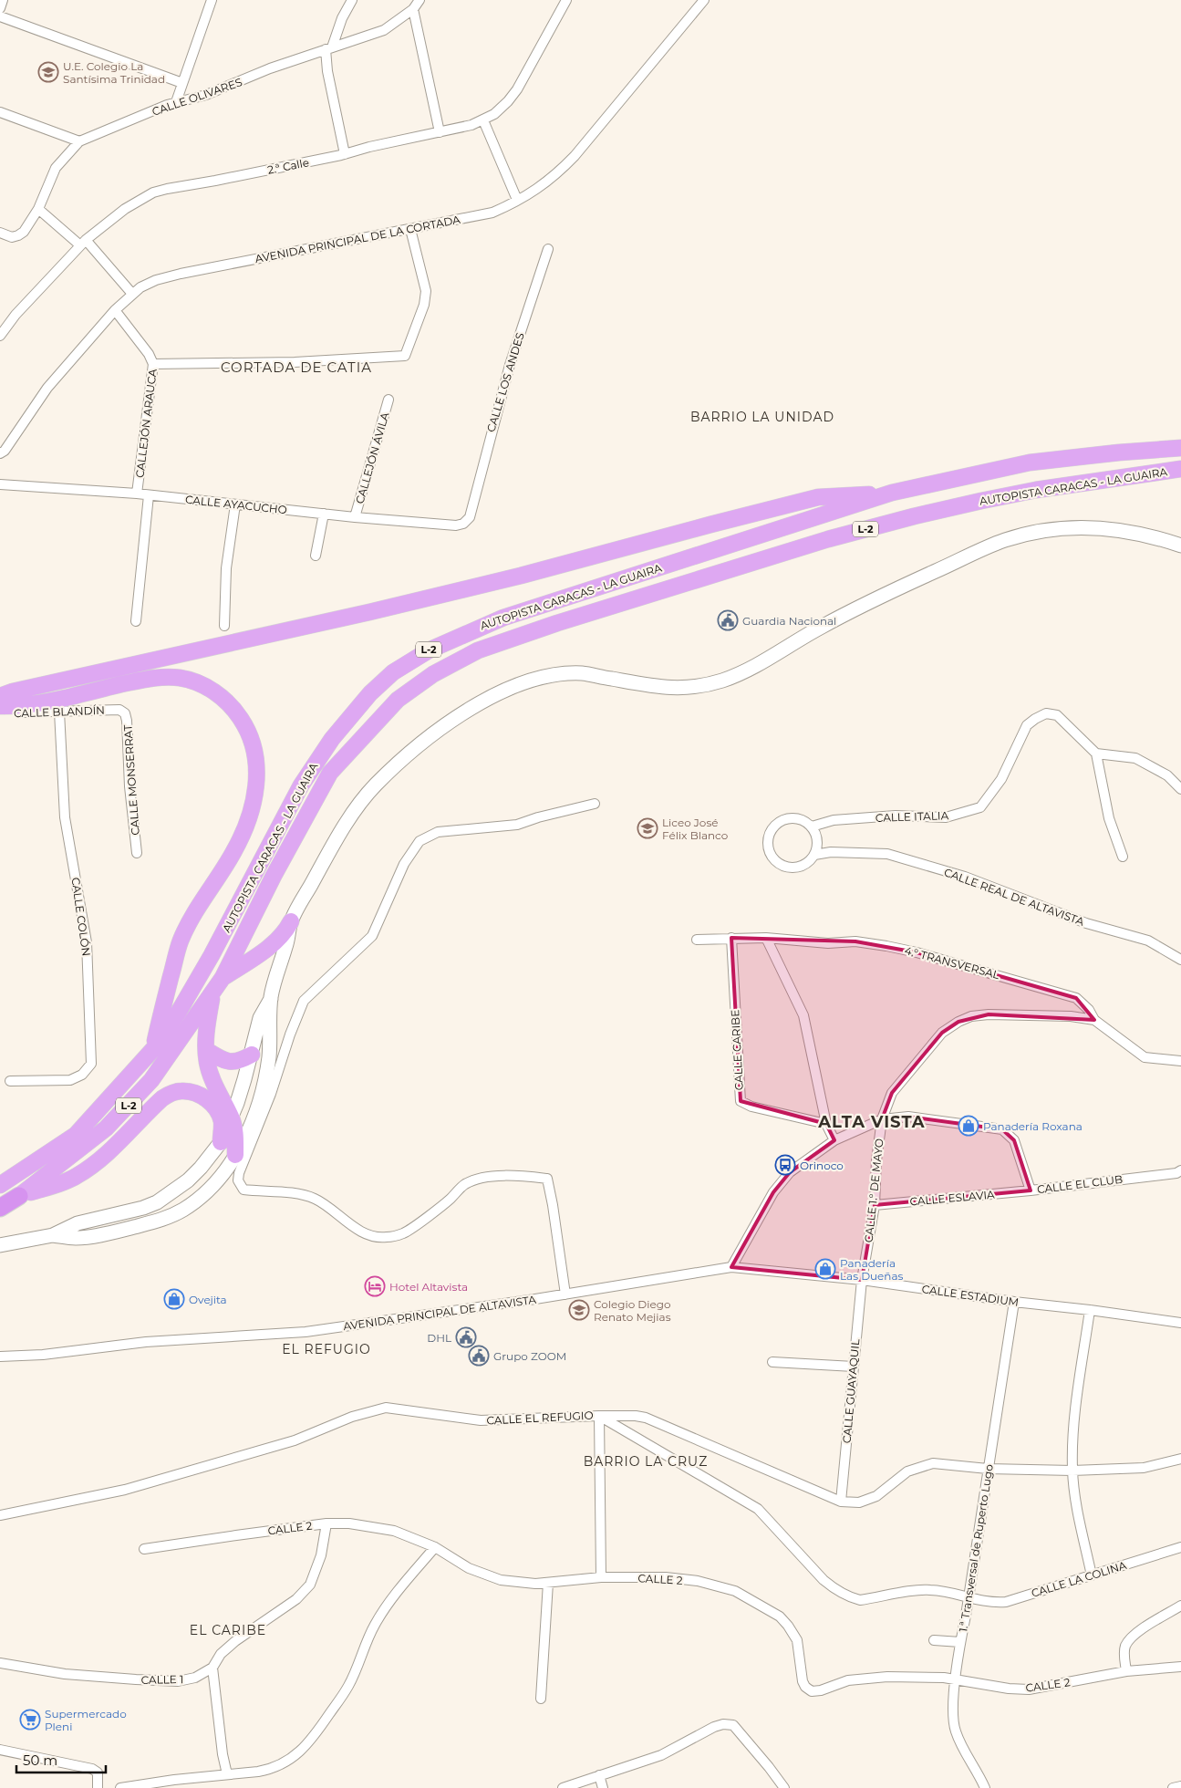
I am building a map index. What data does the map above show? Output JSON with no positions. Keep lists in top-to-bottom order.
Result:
{
  "streets": {
    "highway": ["AUTOPISTA CARACAS - LA GUAIRA", "L-2"],
    "street": [
      "CALLE OLIVARES",
      "2.ª Calle",
      "AVENIDA PRINCIPAL DE LA CORTADA",
      "CALLE LOS ANDES",
      "CALLEJÓN ARAUCA",
      "CALLEJÓN ÁVILA",
      "CALLE AYACUCHO",
      "CALLE BLANDÍN",
      "CALLE MONSERRAT",
      "CALLE ITALIA",
      "CALLE REAL DE ALTAVISTA",
      "CALLE COLÓN",
      "4.° TRANSVERSAL",
      "CALLE CARIBE",
      "CALLE EL CLUB",
      "CALLE 1.° DE MAYO",
      "CALLE ESLAVIA",
      "CALLE ESTADIUM",
      "AVENIDA PRINCIPAL DE ALTAVISTA",
      "CALLE GUAYAQUIL",
      "CALLE EL REFUGIO",
      "CALLE 2",
      "1.ª Transversal de Ruperto Lugo",
      "CALLE LA COLINA",
      "CALLE 1"
    ]
  },
  "crossings": [
    ["AVENIDA PRINCIPAL DE LA CORTADA", "CALLEJÓN ARAUCA"],
    ["CALLE LOS ANDES", "CALLE AYACUCHO"],
    ["CALLEJÓN ARAUCA", "CALLE AYACUCHO"],
    ["CALLEJÓN ÁVILA", "CALLE AYACUCHO"],
    ["CALLE BLANDÍN", "CALLE MONSERRAT"],
    ["CALLE BLANDÍN", "CALLE COLÓN"],
    ["CALLE ITALIA", "CALLE REAL DE ALTAVISTA"],
    ["4.° TRANSVERSAL", "CALLE CARIBE"],
    ["4.° TRANSVERSAL", "CALLE 1.° DE MAYO"],
    ["CALLE EL CLUB", "CALLE 1.° DE MAYO"],
    ["CALLE EL CLUB", "CALLE ESLAVIA"],
    ["CALLE EL CLUB", "CALLE ESTADIUM"],
    ["CALLE EL CLUB", "AVENIDA PRINCIPAL DE ALTAVISTA"],
    ["CALLE 1.° DE MAYO", "CALLE ESLAVIA"],
    ["CALLE 1.° DE MAYO", "CALLE ESTADIUM"],
    ["CALLE 1.° DE MAYO", "CALLE GUAYAQUIL"],
    ["CALLE ESTADIUM", "AVENIDA PRINCIPAL DE ALTAVISTA"],
    ["CALLE ESTADIUM", "CALLE GUAYAQUIL"],
    ["CALLE ESTADIUM", "1.ª Transversal de Ruperto Lugo"],
    ["CALLE GUAYAQUIL", "CALLE EL REFUGIO"],
    ["CALLE EL REFUGIO", "CALLE LA COLINA"],
    ["CALLE 2", "1.ª Transversal de Ruperto Lugo"],
    ["CALLE 2", "CALLE 1"],
    ["1.ª Transversal de Ruperto Lugo", "CALLE LA COLINA"]
  ],
  "districts": [
    "CORTADA DE CATIA",
    "BARRIO LA UNIDAD",
    "ALTA VISTA",
    "EL REFUGIO",
    "BARRIO LA CRUZ",
    "EL CARIBE"
  ],
  "places": {
    "school or university": ["U.E. Colegio La Santísima Trinidad", "Liceo José Félix Blanco", "Colegio Diego Renato Mejias"],
    "public building": ["Guardia Nacional", "DHL", "Grupo ZOOM"],
    "shop": ["Panadería Roxana", "Panadería Las Dueñas", "Ovejita"],
    "bus stop": ["Orinoco"],
    "hotel": ["Hotel Altavista"],
    "supermarket": ["Supermercado Pleni"]
  },
  "scale_bar": "50 m"
}
